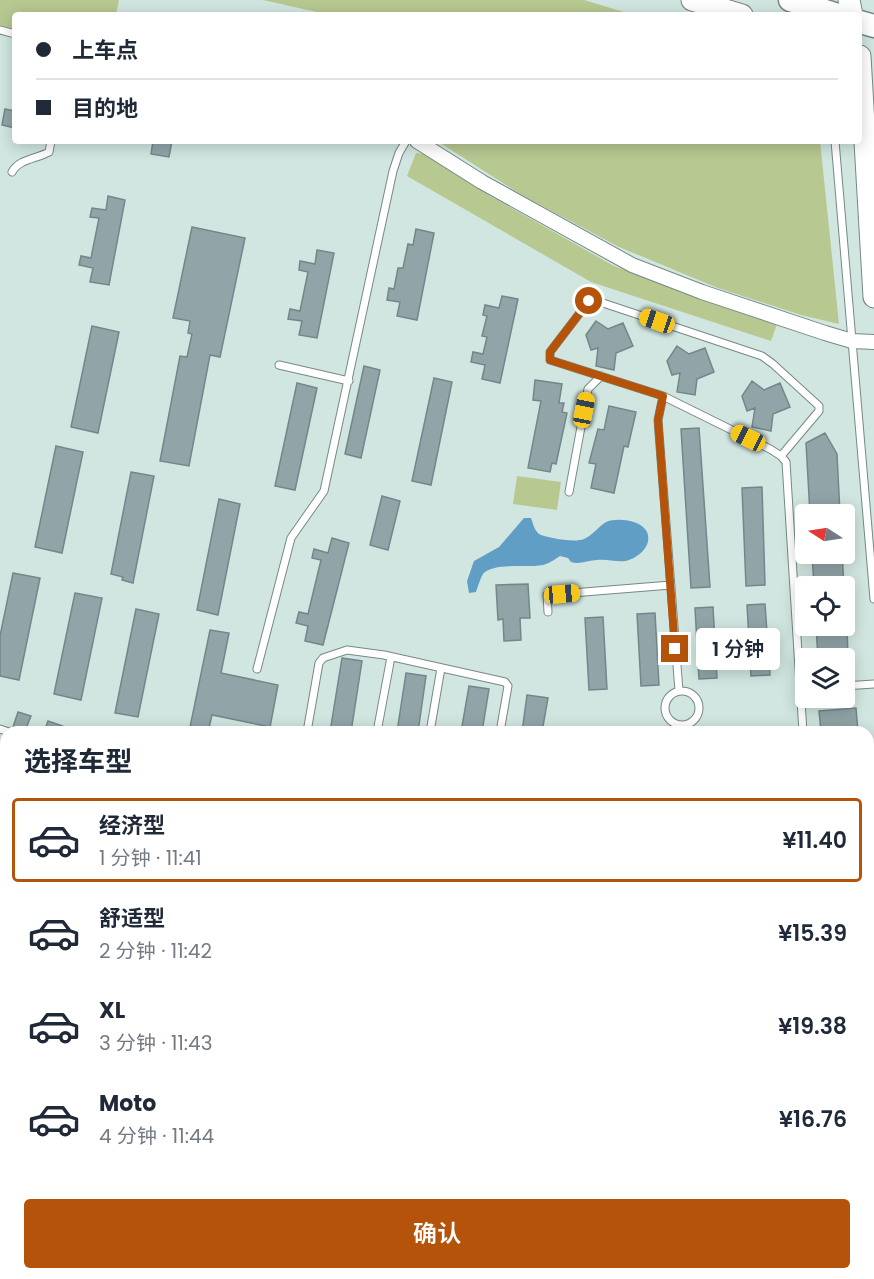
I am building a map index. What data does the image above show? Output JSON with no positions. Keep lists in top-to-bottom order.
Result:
{
  "north": "left",
  "page": {
    "banner": ["上车点", "目的地"],
    "bubble": "1 分钟",
    "heading": "选择车型",
    "list": [
      {
        "name": "经济型",
        "note": "1 分钟 · 11:41",
        "value": "¥11.40"
      },
      {
        "name": "舒适型",
        "note": "2 分钟 · 11:42",
        "value": "¥15.39"
      },
      {
        "name": "XL",
        "note": "3 分钟 · 11:43",
        "value": "¥19.38"
      },
      {
        "name": "Moto",
        "note": "4 分钟 · 11:44",
        "value": "¥16.76"
      }
    ],
    "buttons": "确认"
  }
}
